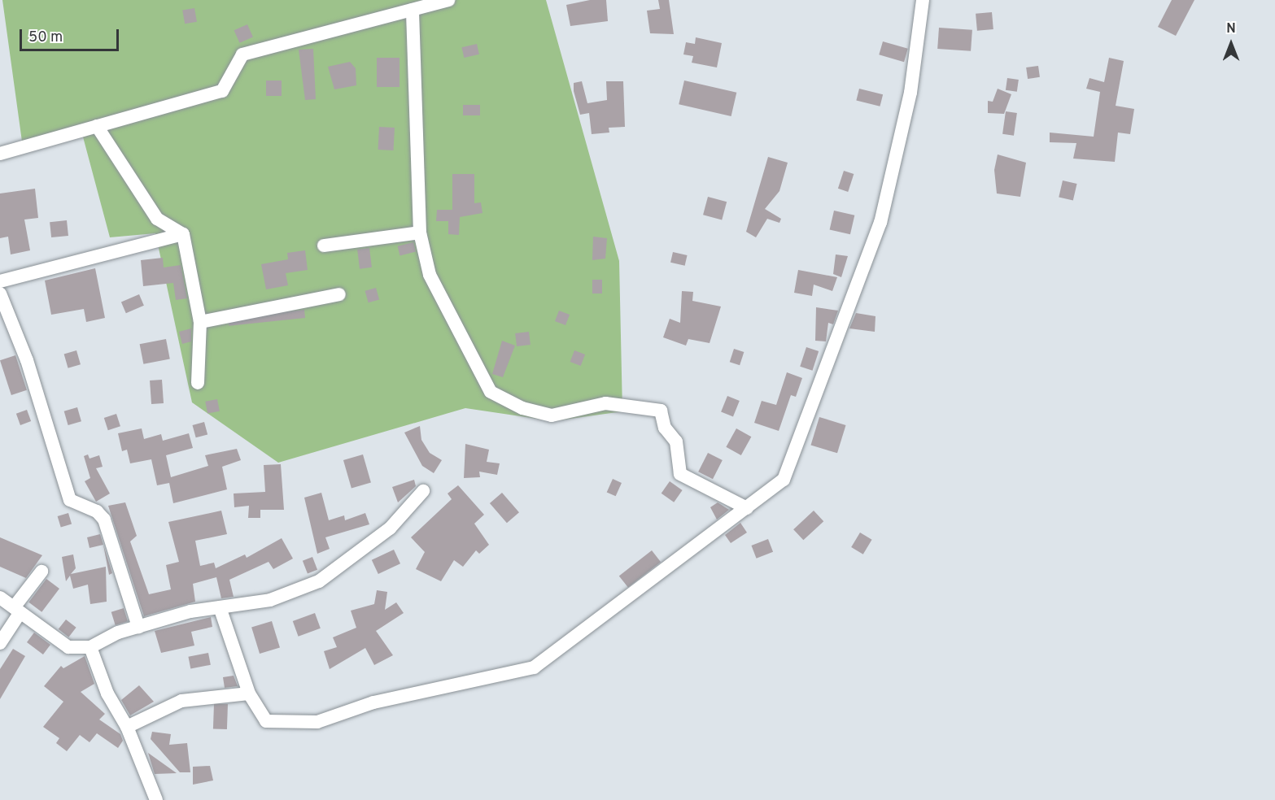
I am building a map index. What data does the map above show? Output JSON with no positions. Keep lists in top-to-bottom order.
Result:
{
  "scale_bar": "50 m",
  "north": "top"
}
